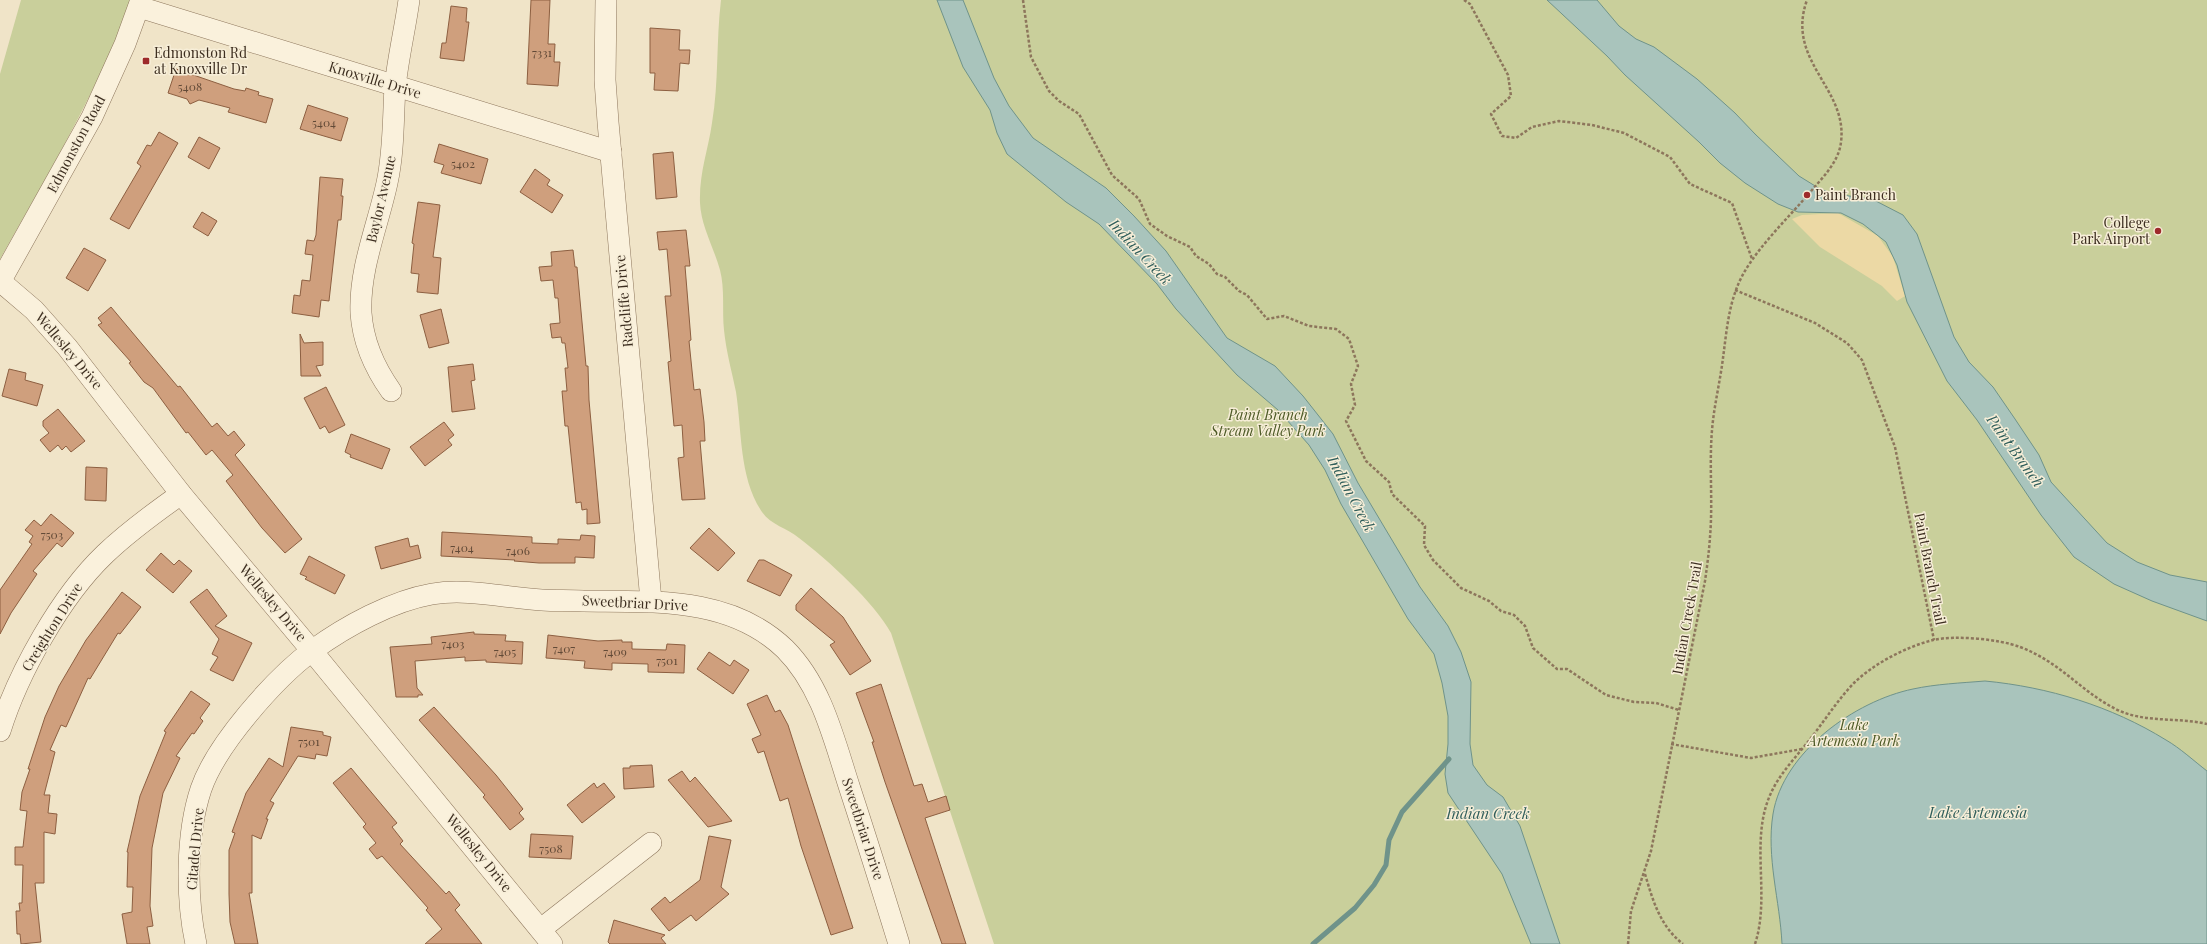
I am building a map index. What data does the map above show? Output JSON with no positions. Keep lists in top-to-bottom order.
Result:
{
  "streets": {
    "street": [
      "Knoxville Drive",
      "Edmonston Road",
      "Baylor Avenue",
      "Radcliffe Drive",
      "Wellesley Drive",
      "Sweetbriar Drive",
      "Creighton Drive",
      "Citadel Drive"
    ],
    "path": ["Paint Branch Trail", "Indian Creek Trail"]
  },
  "crossings": [
    ["Knoxville Drive", "Edmonston Road"],
    ["Knoxville Drive", "Baylor Avenue"],
    ["Knoxville Drive", "Radcliffe Drive"],
    ["Edmonston Road", "Wellesley Drive"],
    ["Radcliffe Drive", "Sweetbriar Drive"],
    ["Wellesley Drive", "Sweetbriar Drive"],
    ["Wellesley Drive", "Creighton Drive"],
    ["Wellesley Drive", "Citadel Drive"],
    ["Paint Branch Trail", "Indian Creek Trail"],
    ["Sweetbriar Drive", "Citadel Drive"]
  ],
  "water": ["Indian Creek", "Paint Branch", "Lake Artemesia"],
  "parks": ["Paint Branch Stream Valley Park", "Lake Artemesia Park"],
  "places": {
    "transit": ["Edmonston Rd at Knoxville Dr"],
    "other": ["Paint Branch", "College Park Airport"]
  },
  "house_numbers": [
    "7331",
    "5408",
    "5404",
    "5402",
    "7503",
    "7404",
    "7406",
    "7403",
    "7407",
    "7405",
    "7409",
    "7501",
    "7501",
    "7508"
  ]
}
